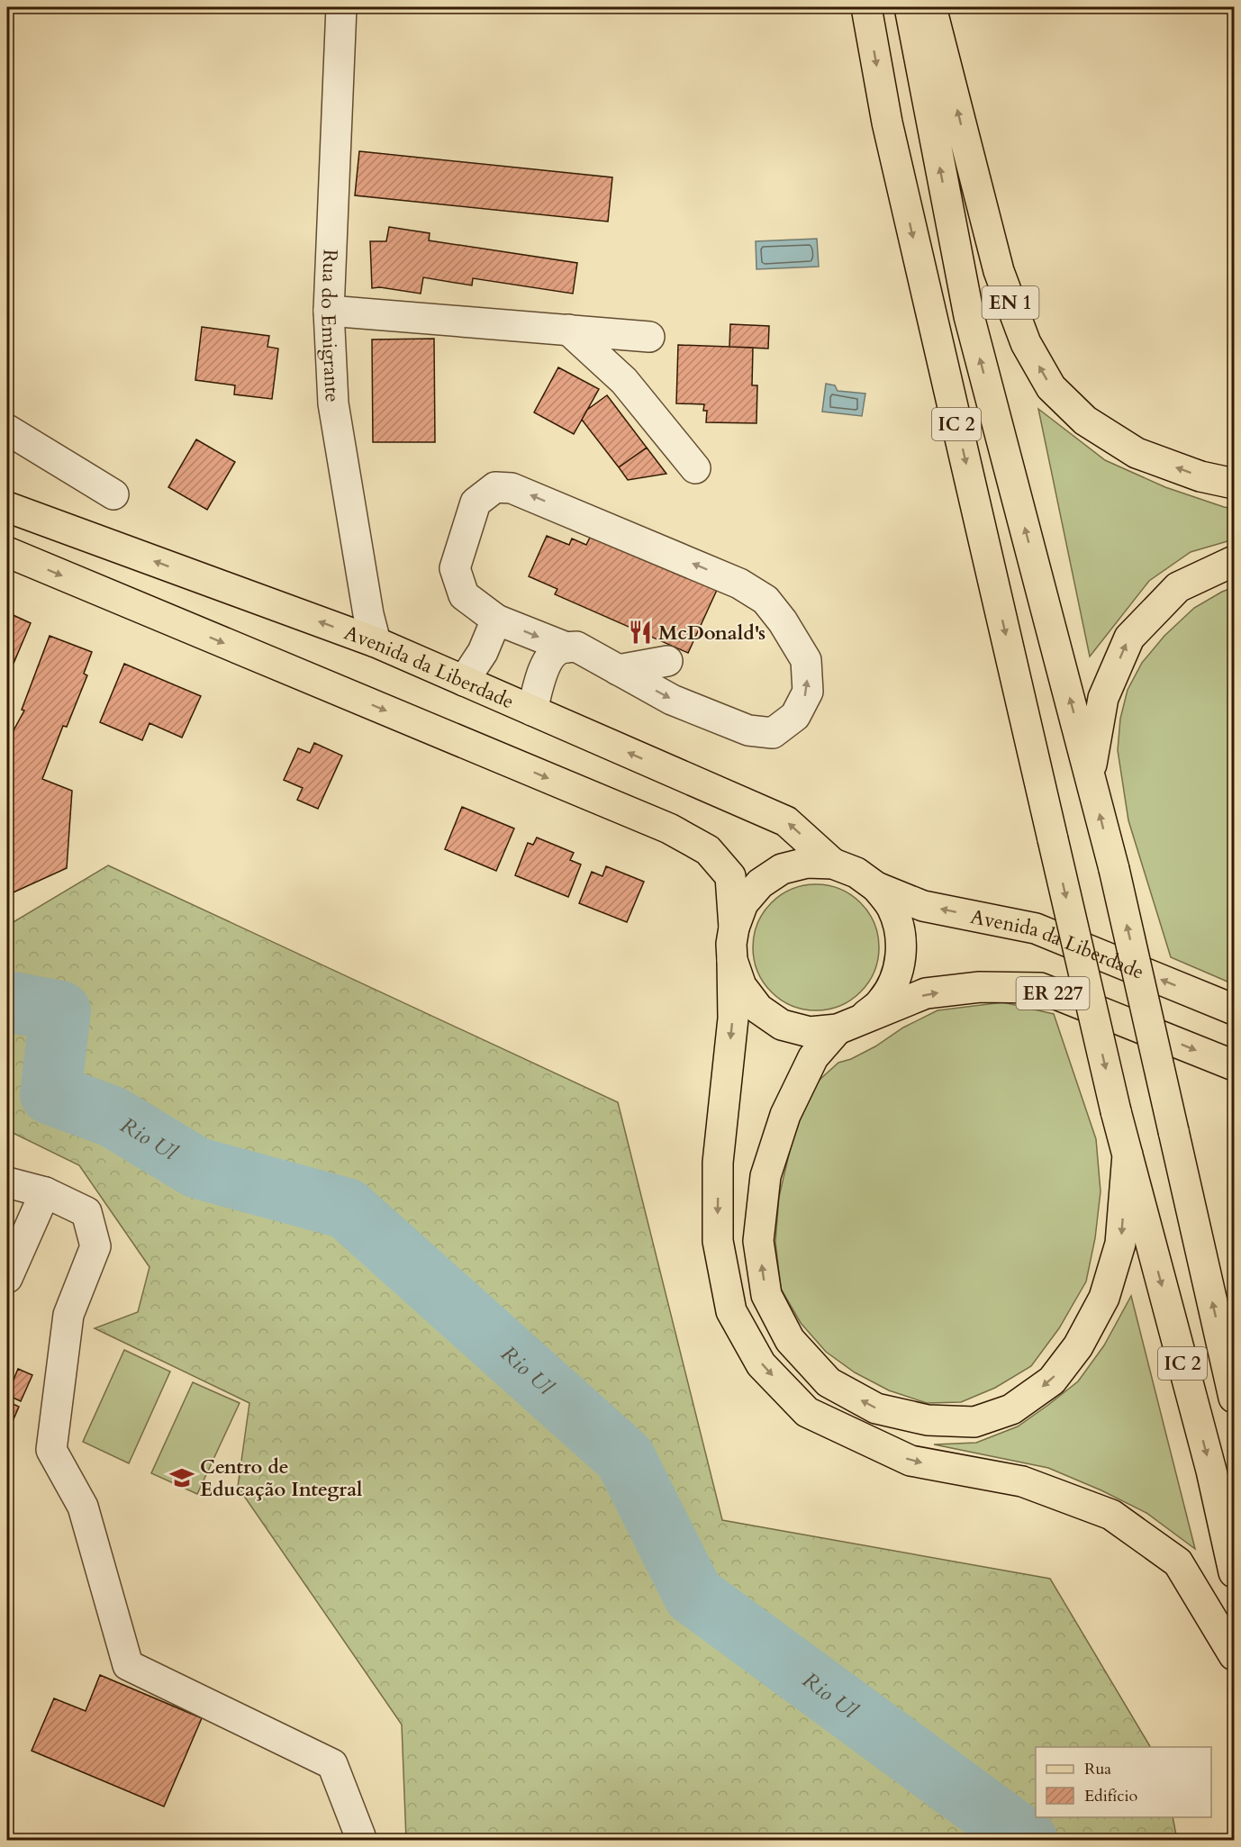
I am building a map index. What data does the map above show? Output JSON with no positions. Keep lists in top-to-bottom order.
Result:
{
  "streets": {
    "main road": [
      "EN 1",
      "IC 2",
      "Avenida da Liberdade",
      "ER 227"
    ],
    "street": ["Rua do Emigrante"]
  },
  "crossings": [
    ["Rua do Emigrante", "Avenida da Liberdade"]
  ],
  "water": ["Rio Ul"],
  "places": {
    "restaurant": ["McDonald's"],
    "school or university": ["Centro de Educação Integral"]
  },
  "legend": ["Rua", "Edifício"]
}
